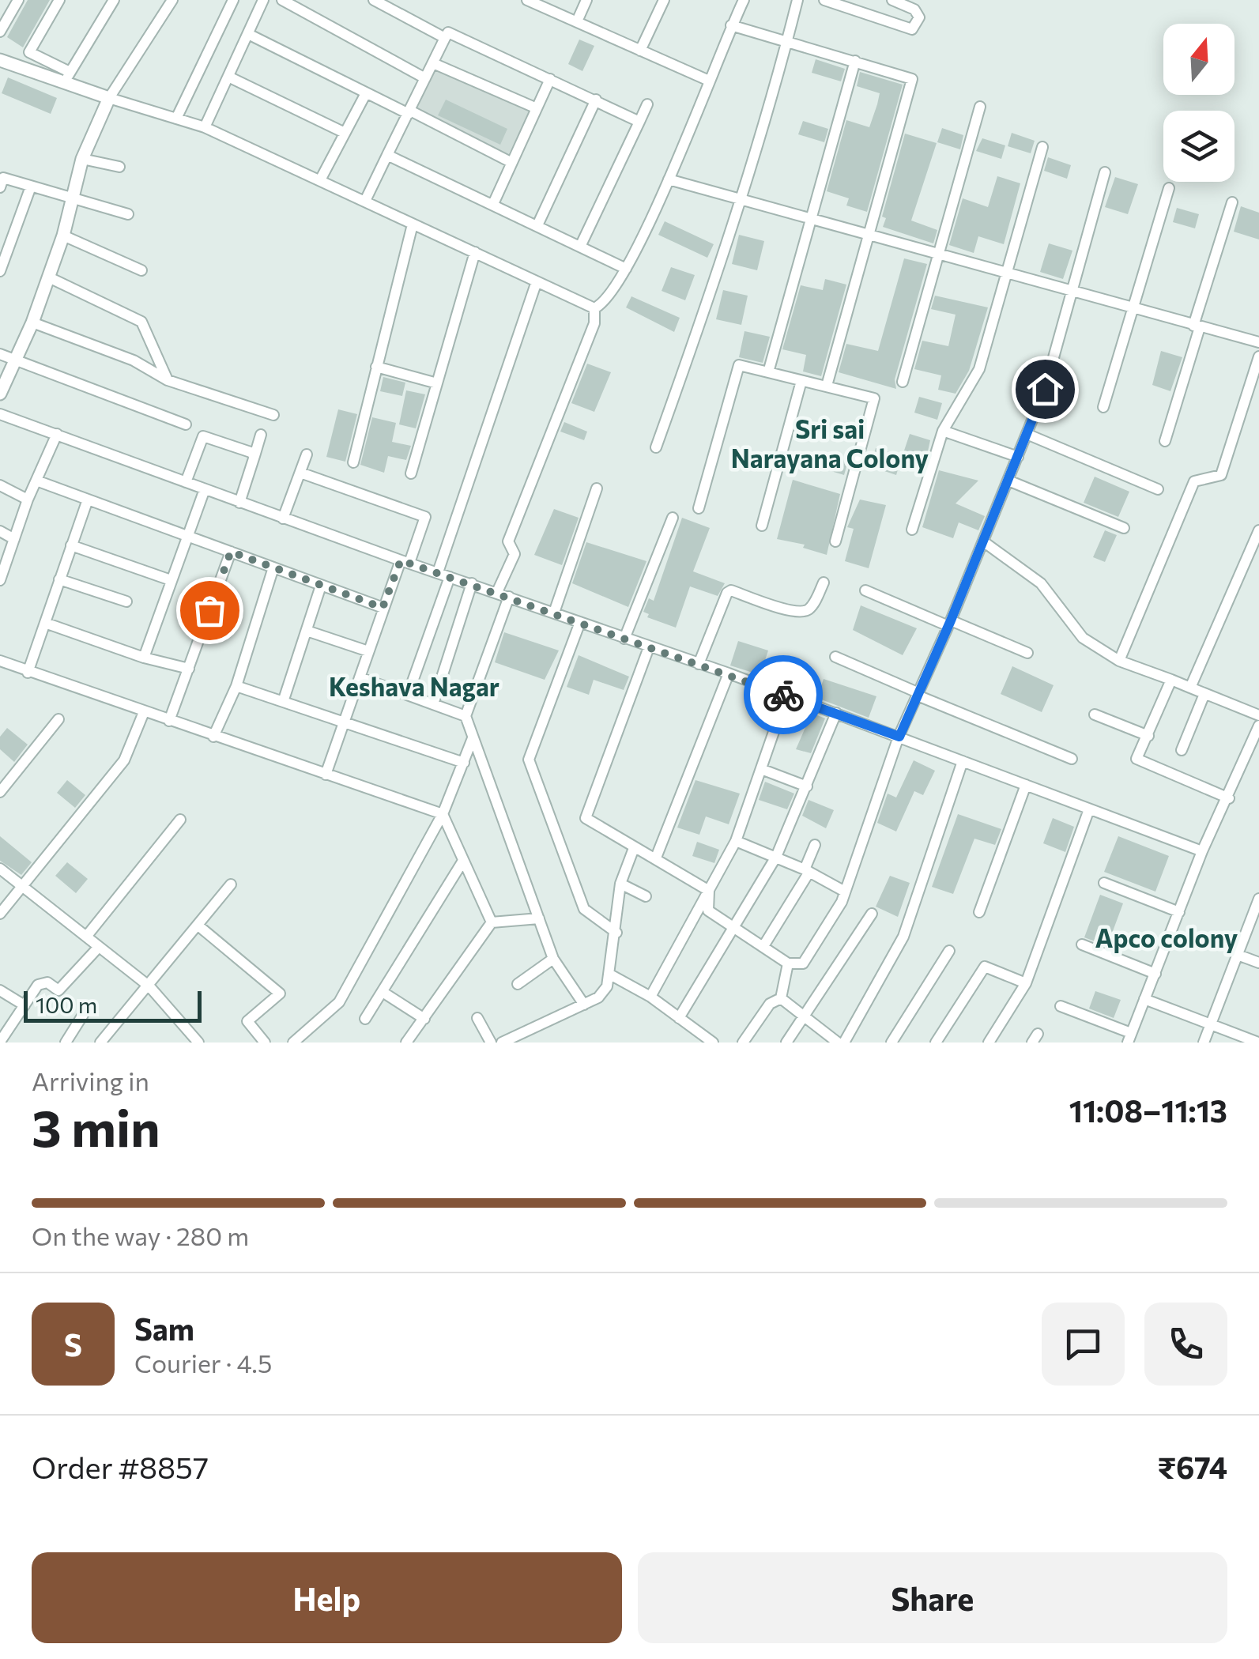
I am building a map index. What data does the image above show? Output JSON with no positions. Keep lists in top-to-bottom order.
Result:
{
  "districts": ["Sri sai Narayana Colony", "Keshava Nagar", "Apco colony"],
  "scale_bar": "100 m",
  "north": "top",
  "page": {
    "scale": "100 m",
    "heading": ["3 min", "Arriving in", "11:08–11:13"],
    "panel": [
      "Sam",
      "Courier · 4.5",
      "Order #8857",
      "₹674"
    ],
    "bar": "On the way · 280 m",
    "round": "S",
    "buttons": ["Help", "Share"]
  }
}
